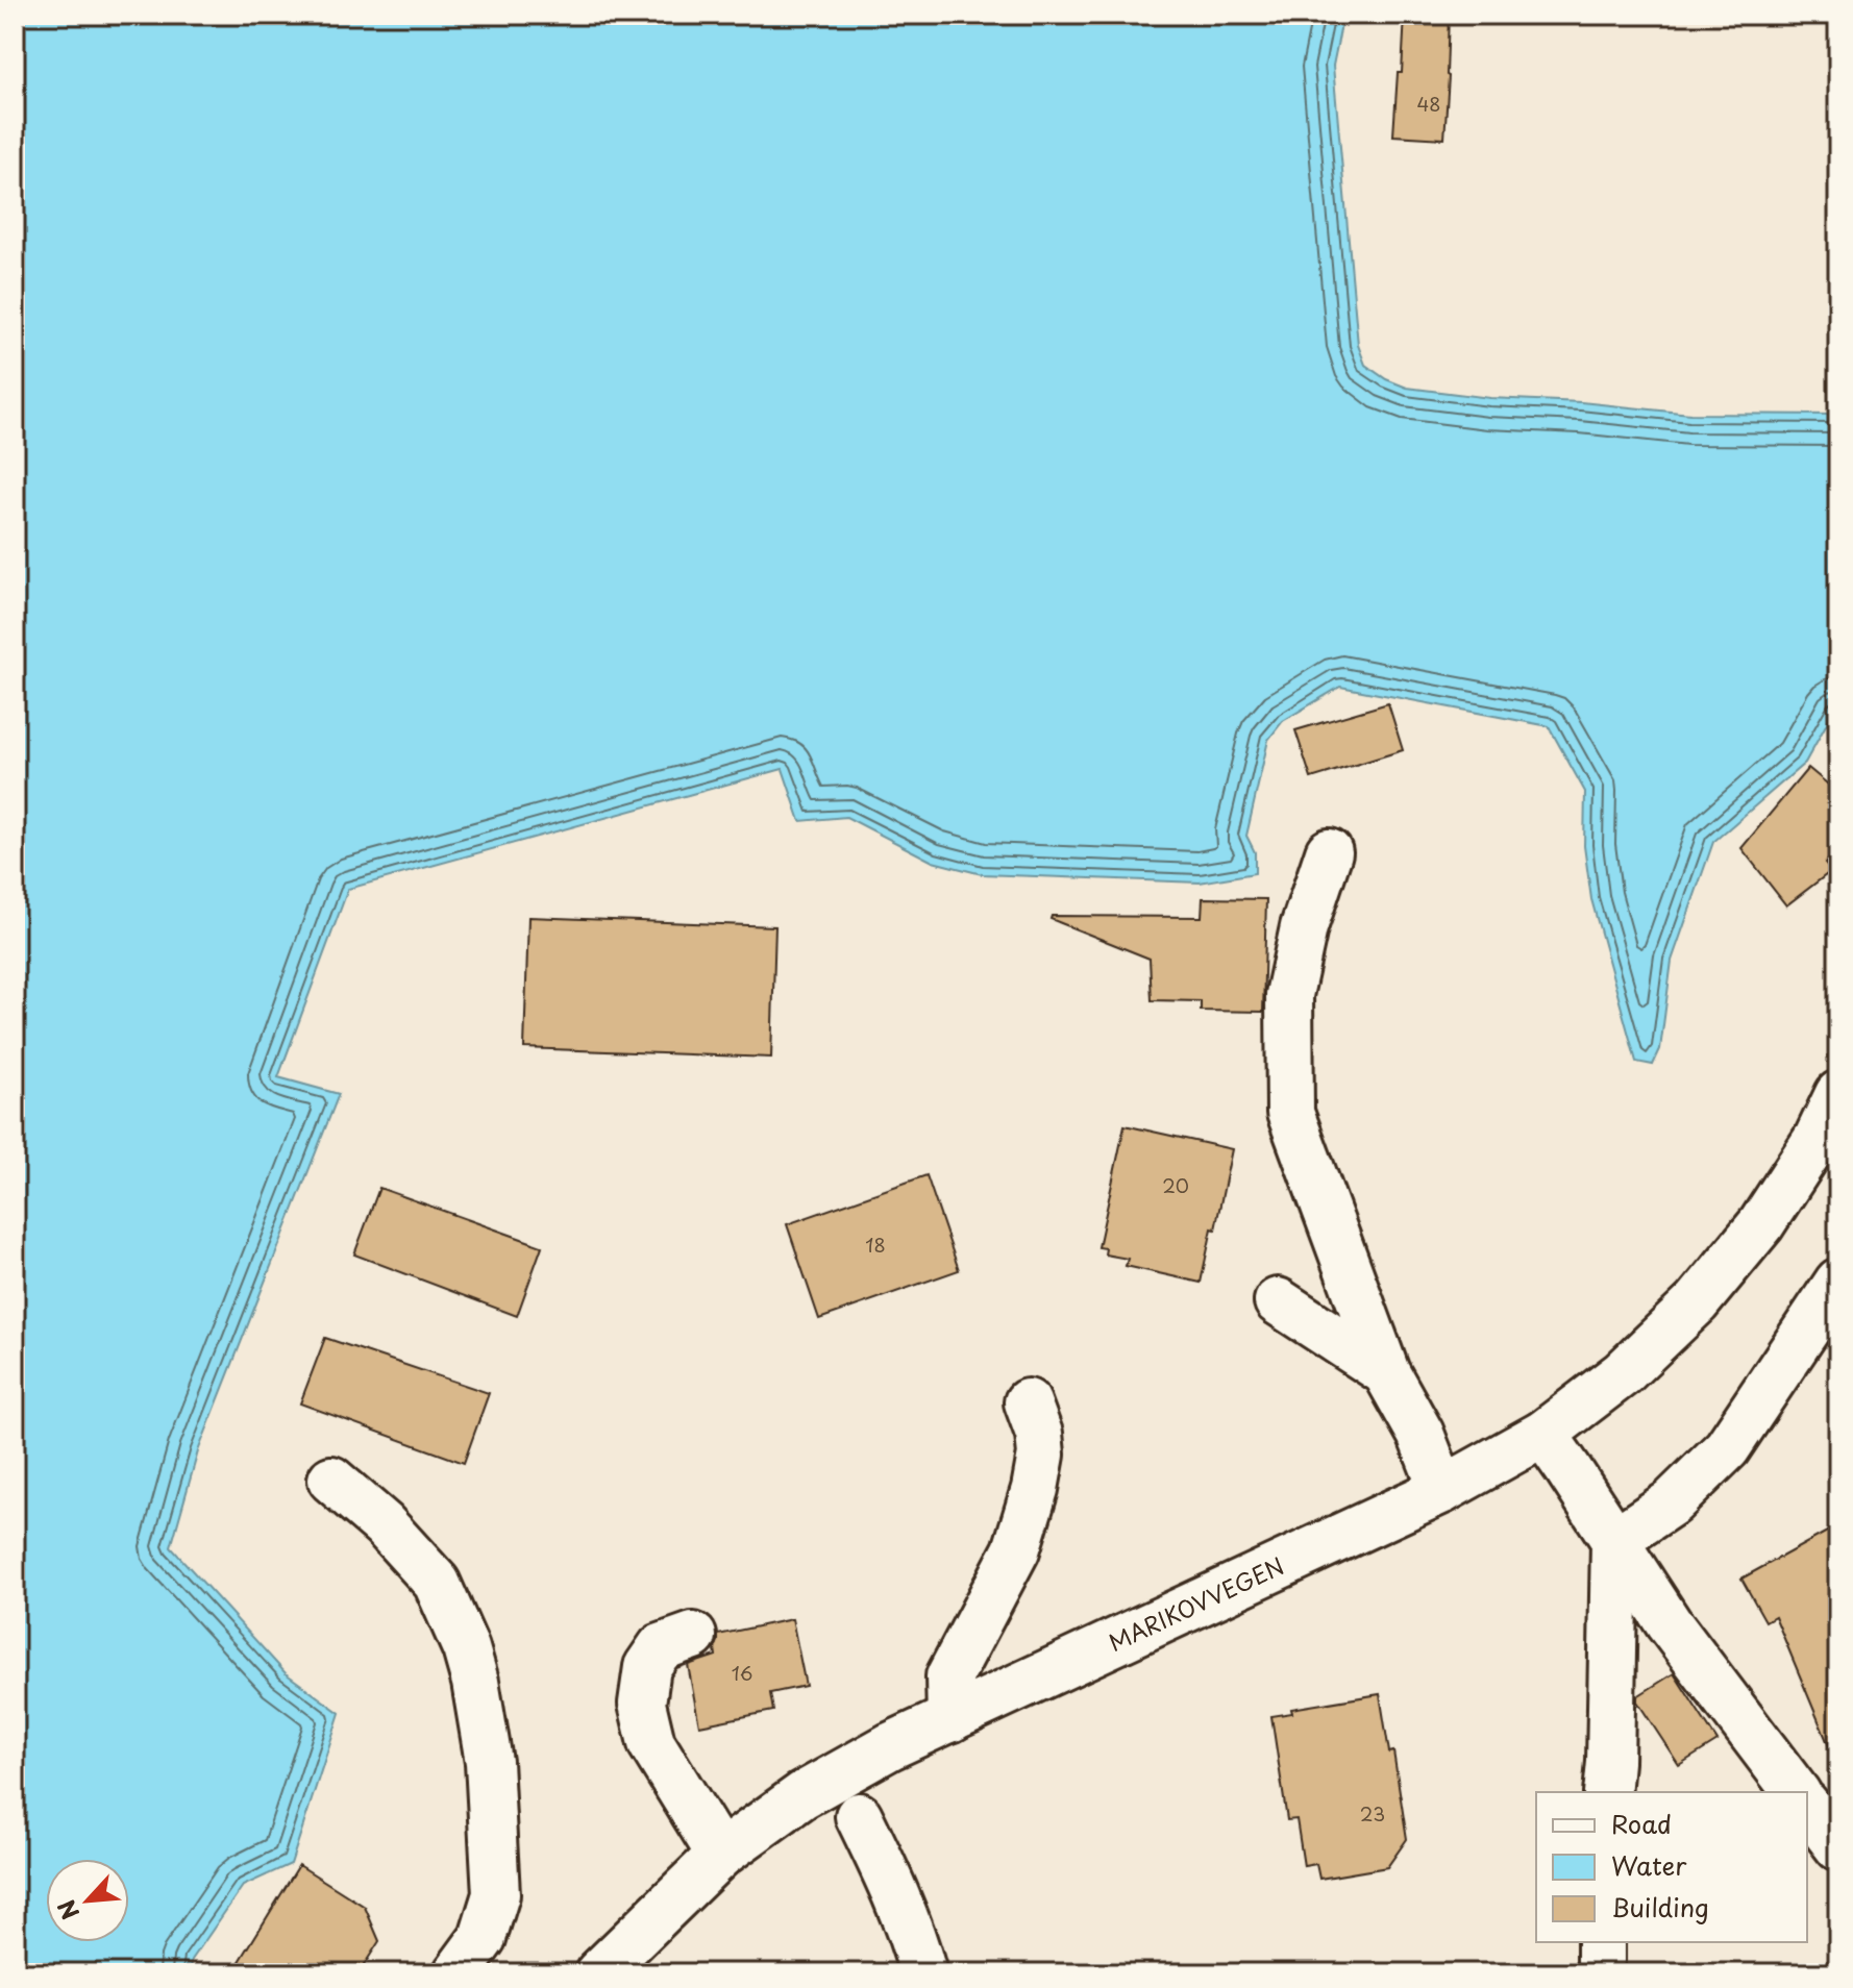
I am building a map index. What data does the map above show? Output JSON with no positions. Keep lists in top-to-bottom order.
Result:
{
  "streets": {
    "main road": ["MARIKOVVEGEN"]
  },
  "house_numbers": [
    "48",
    "20",
    "18",
    "16",
    "23"
  ],
  "legend": ["Road", "Water", "Building"],
  "north": "bottom left"
}
